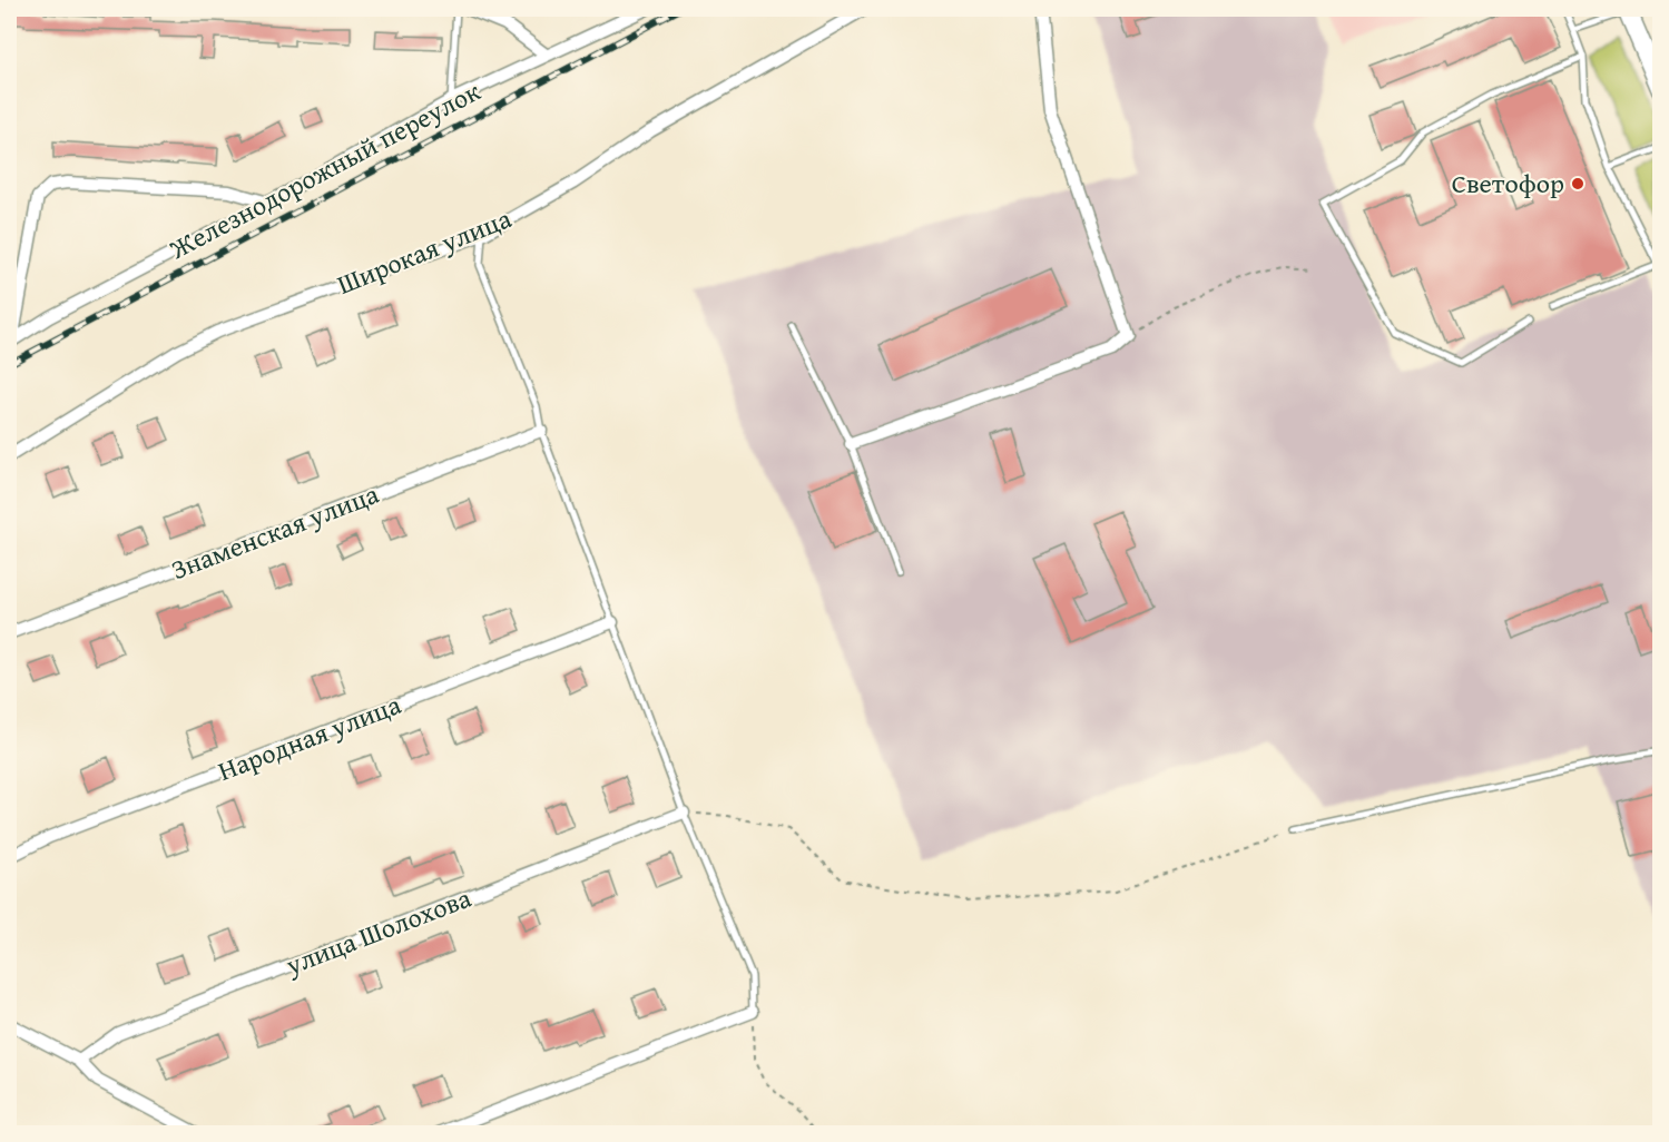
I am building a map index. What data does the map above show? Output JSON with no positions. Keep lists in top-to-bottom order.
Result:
{
  "streets": {
    "street": [
      "Железнодорожный переулок",
      "Широкая улица",
      "Знаменская улица",
      "Народная улица",
      "улица Шолохова"
    ]
  },
  "places": ["Светофор"]
}
